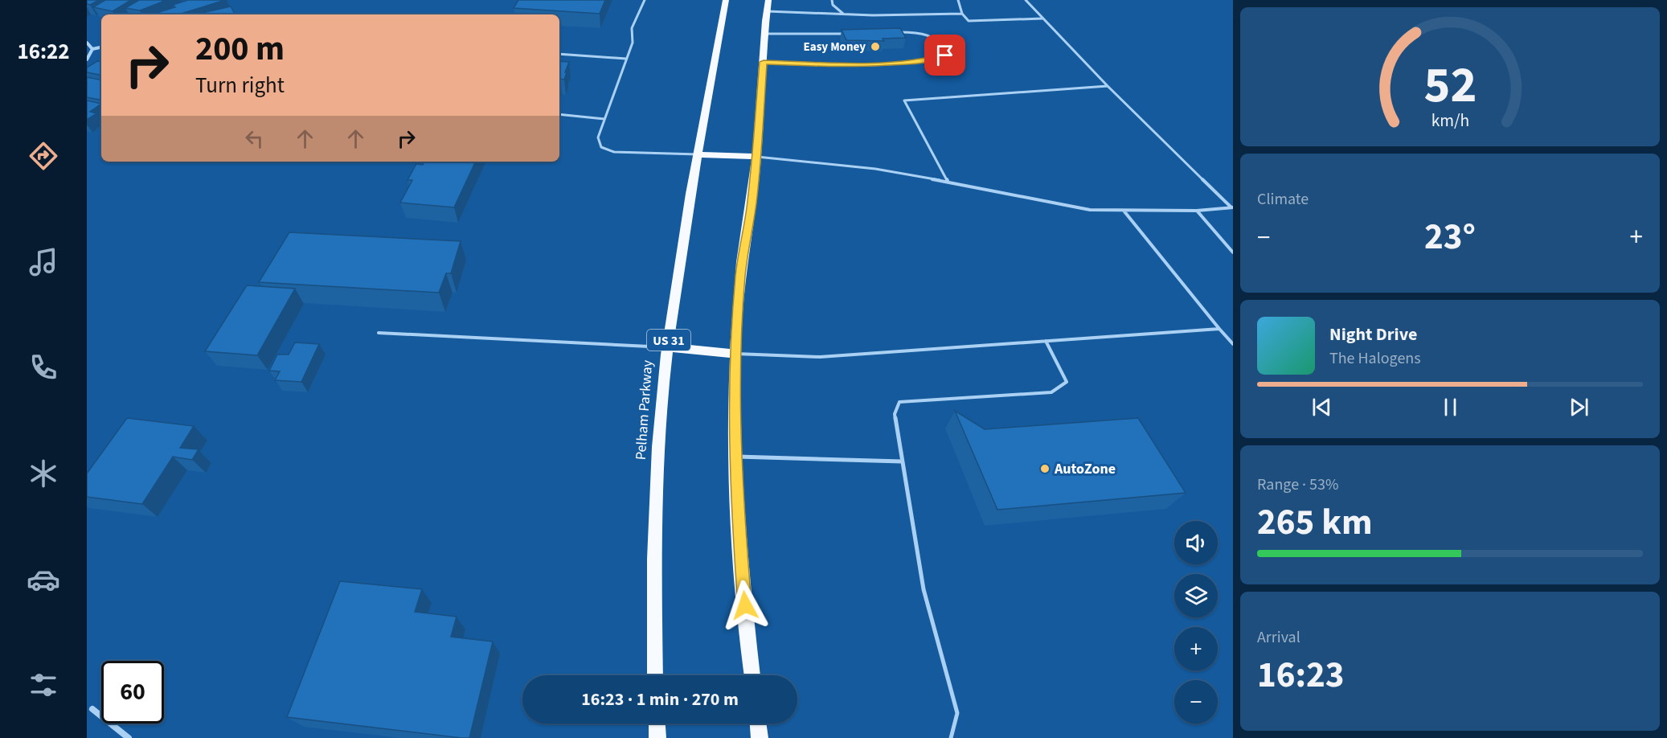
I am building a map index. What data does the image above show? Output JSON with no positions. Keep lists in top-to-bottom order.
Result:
{
  "streets": {
    "main road": ["US 31", "Pelham Parkway"]
  },
  "places": ["Easy Money", "AutoZone"],
  "page": {
    "tabs": "16:22",
    "turn": ["200 m", "Turn right"],
    "tile": [
      "Climate",
      ["Range · 53%", "265 km"],
      ["Arrival", "16:23"]
    ],
    "heat": ["−", "23°", "+"],
    "song": ["Night Drive", "The Halogens"],
    "map_buttons": ["+", "−"],
    "limit": "60",
    "trip": "16:23 · 1 min · 270 m",
    "gauge": ["52", "km/h"]
  }
}
